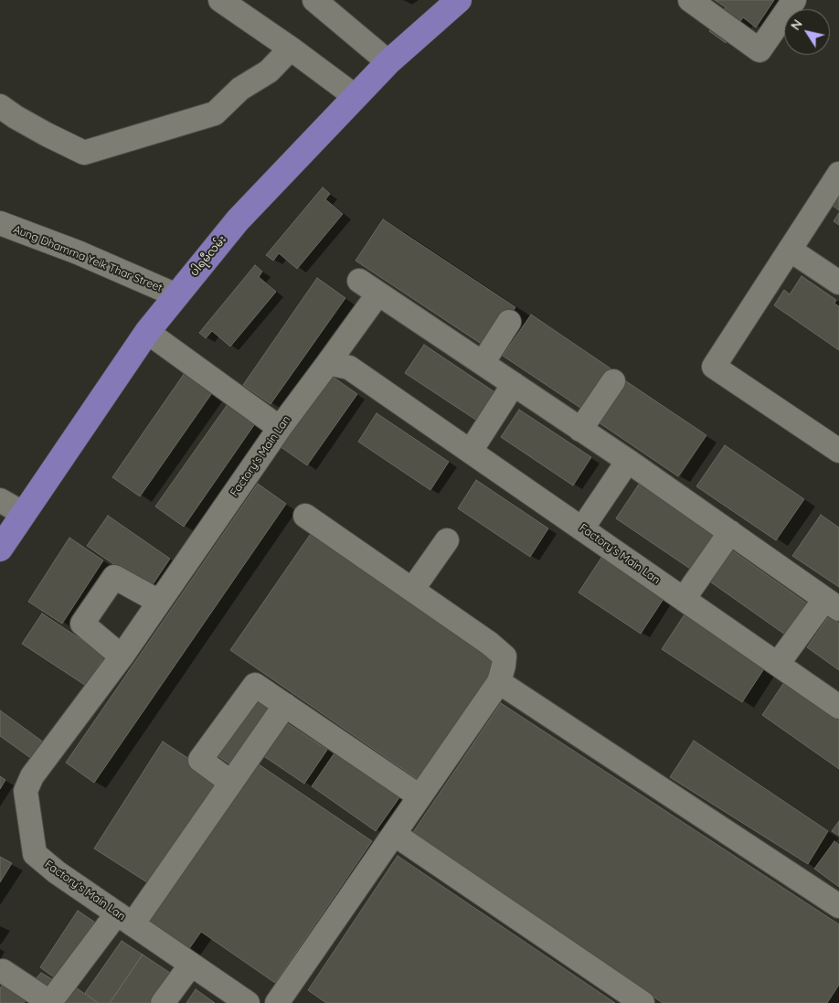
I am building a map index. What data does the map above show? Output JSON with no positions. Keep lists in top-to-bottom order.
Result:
{
  "streets": {
    "main road": ["ပါရမီလမ်း"],
    "street": ["Aung Dhamma Yeik Thar Street", "Factory's Main Lan"]
  },
  "crossings": [
    ["ပါရမီလမ်း", "Aung Dhamma Yeik Thar Street"]
  ],
  "north": "top left"
}
